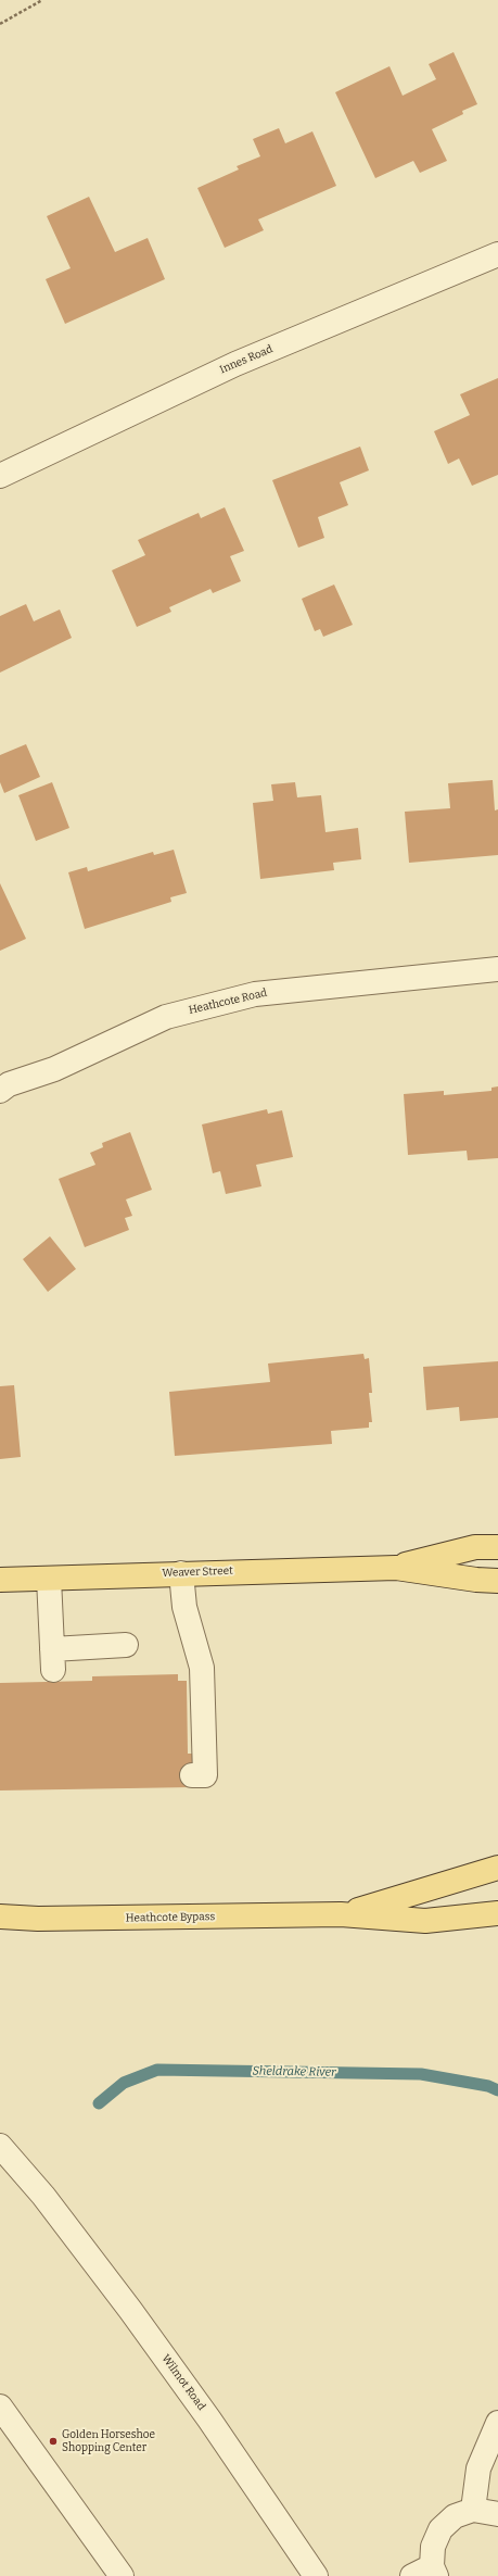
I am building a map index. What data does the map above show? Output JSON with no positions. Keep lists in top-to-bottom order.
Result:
{
  "streets": {
    "main road": ["Weaver Street", "Heathcote Bypass"],
    "street": ["Innes Road", "Heathcote Road", "Wilmot Road"]
  },
  "water": ["Sheldrake River"],
  "places": ["Golden Horseshoe Shopping Center"]
}
